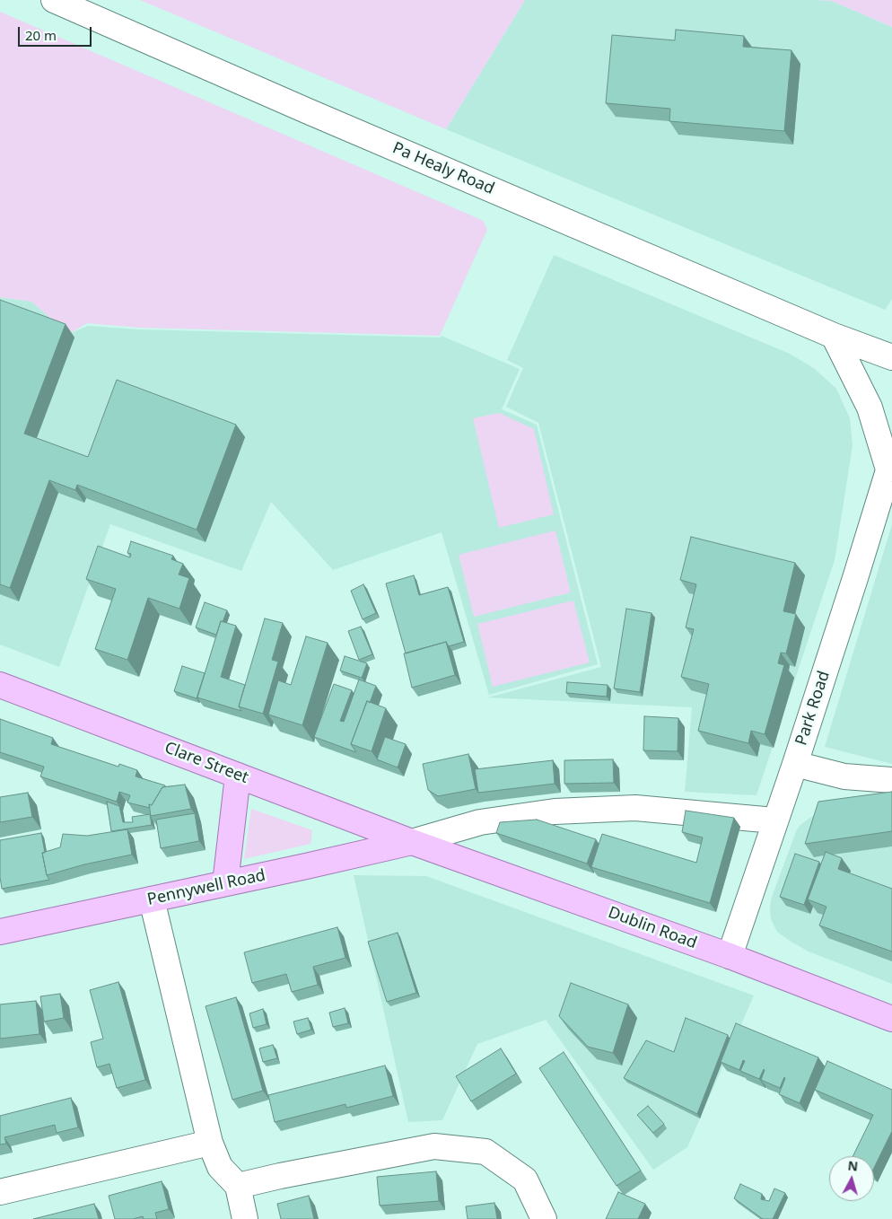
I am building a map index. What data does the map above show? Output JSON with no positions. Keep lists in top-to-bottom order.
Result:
{
  "streets": {
    "main road": ["Clare Street", "Pennywell Road", "Dublin Road"],
    "street": ["Pa Healy Road", "Park Road"]
  },
  "crossings": [
    ["Park Road", "Dublin Road"],
    ["Clare Street", "Pennywell Road"],
    ["Clare Street", "Dublin Road"],
    ["Pennywell Road", "Dublin Road"]
  ],
  "scale_bar": "20 m",
  "north": "top"
}
